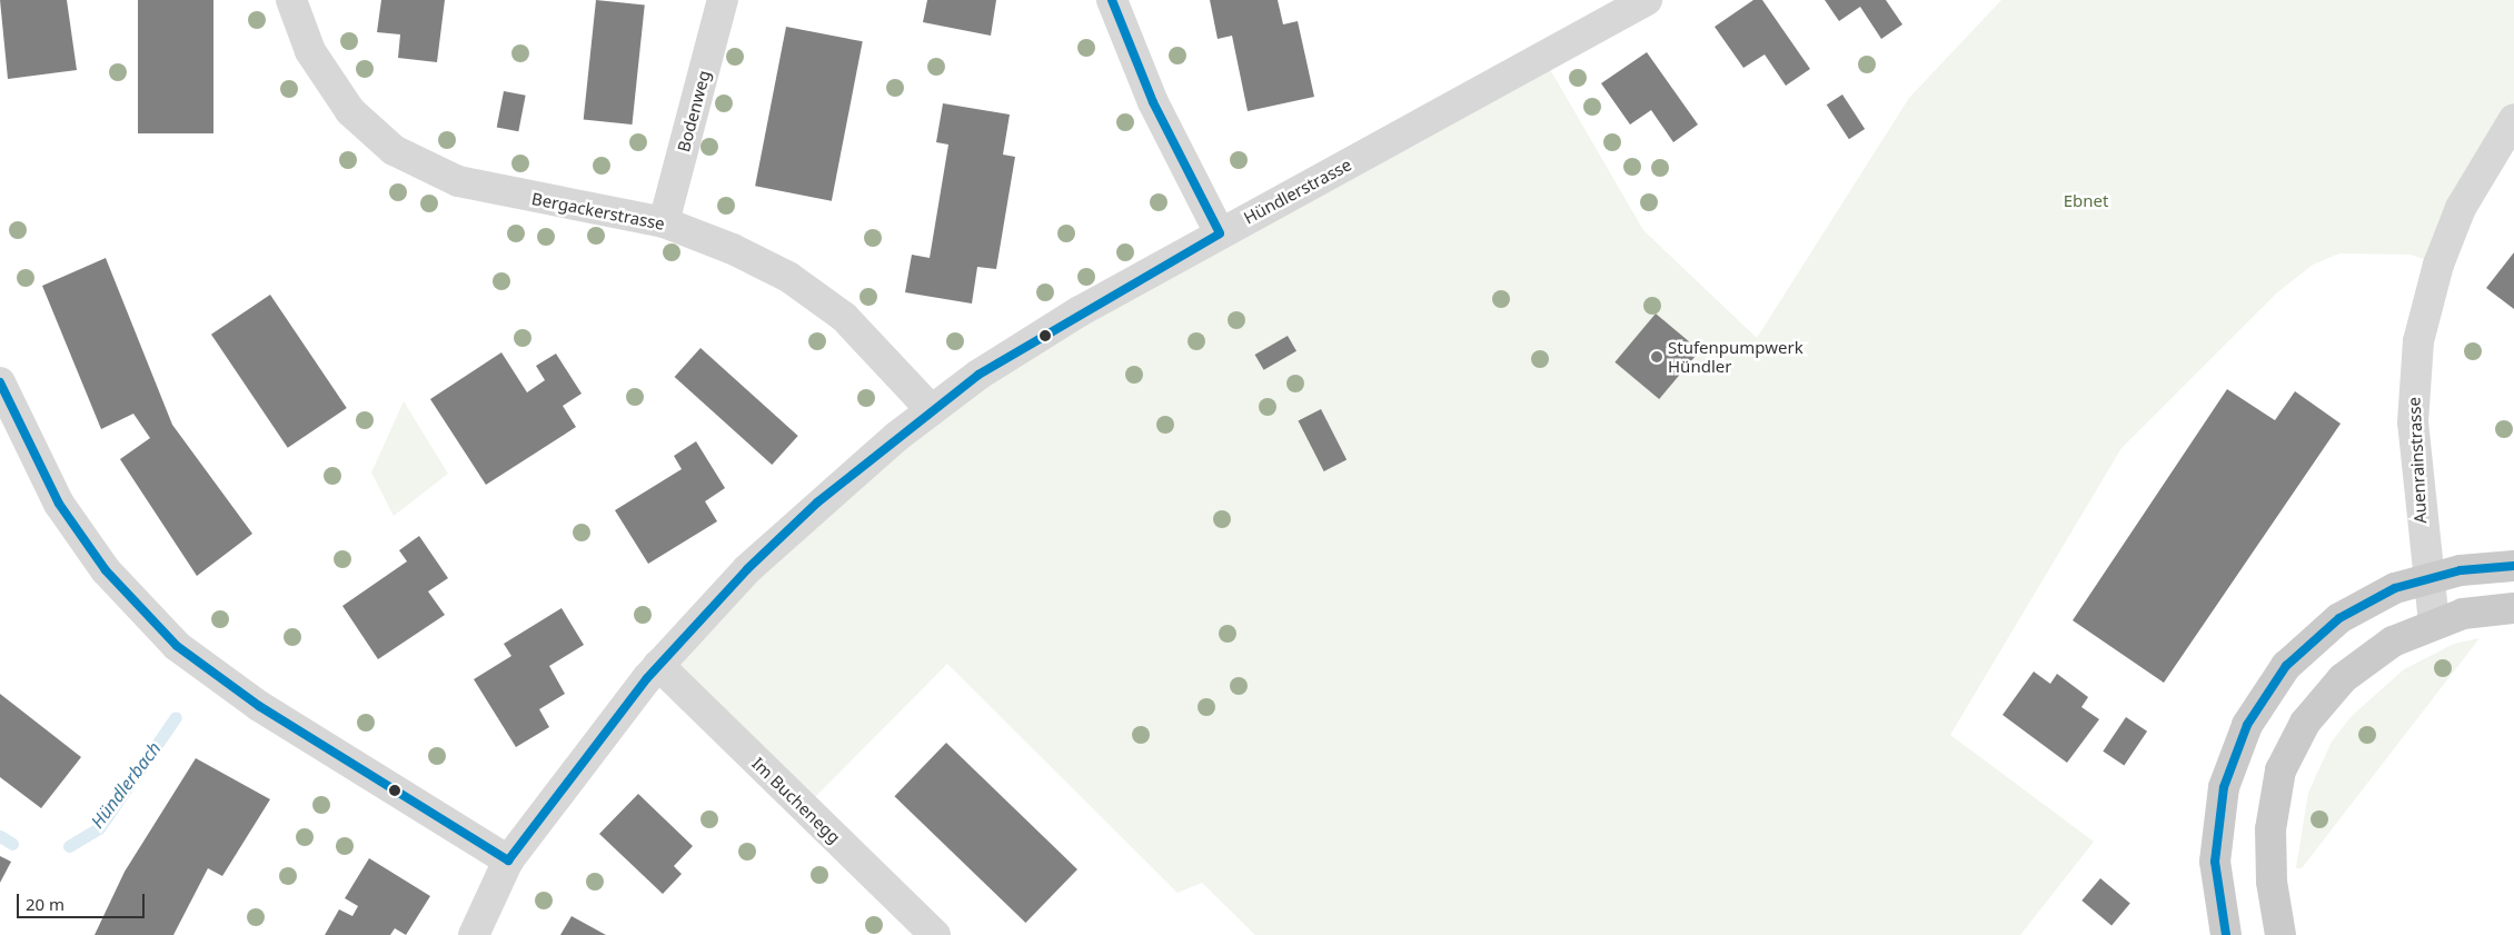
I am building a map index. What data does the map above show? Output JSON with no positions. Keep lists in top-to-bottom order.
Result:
{
  "streets": {
    "street": [
      "Bodenweg",
      "Hündlerstrasse",
      "Bergackerstrasse",
      "Auenrainstrasse",
      "Im Buchenegg"
    ]
  },
  "crossings": [
    ["Bodenweg", "Bergackerstrasse"],
    ["Hündlerstrasse", "Bergackerstrasse"],
    ["Hündlerstrasse", "Im Buchenegg"]
  ],
  "water": ["Hündlerbach"],
  "parks": ["Ebnet"],
  "places": ["Stufenpumpwerk Hündler"],
  "scale_bar": "20 m"
}
